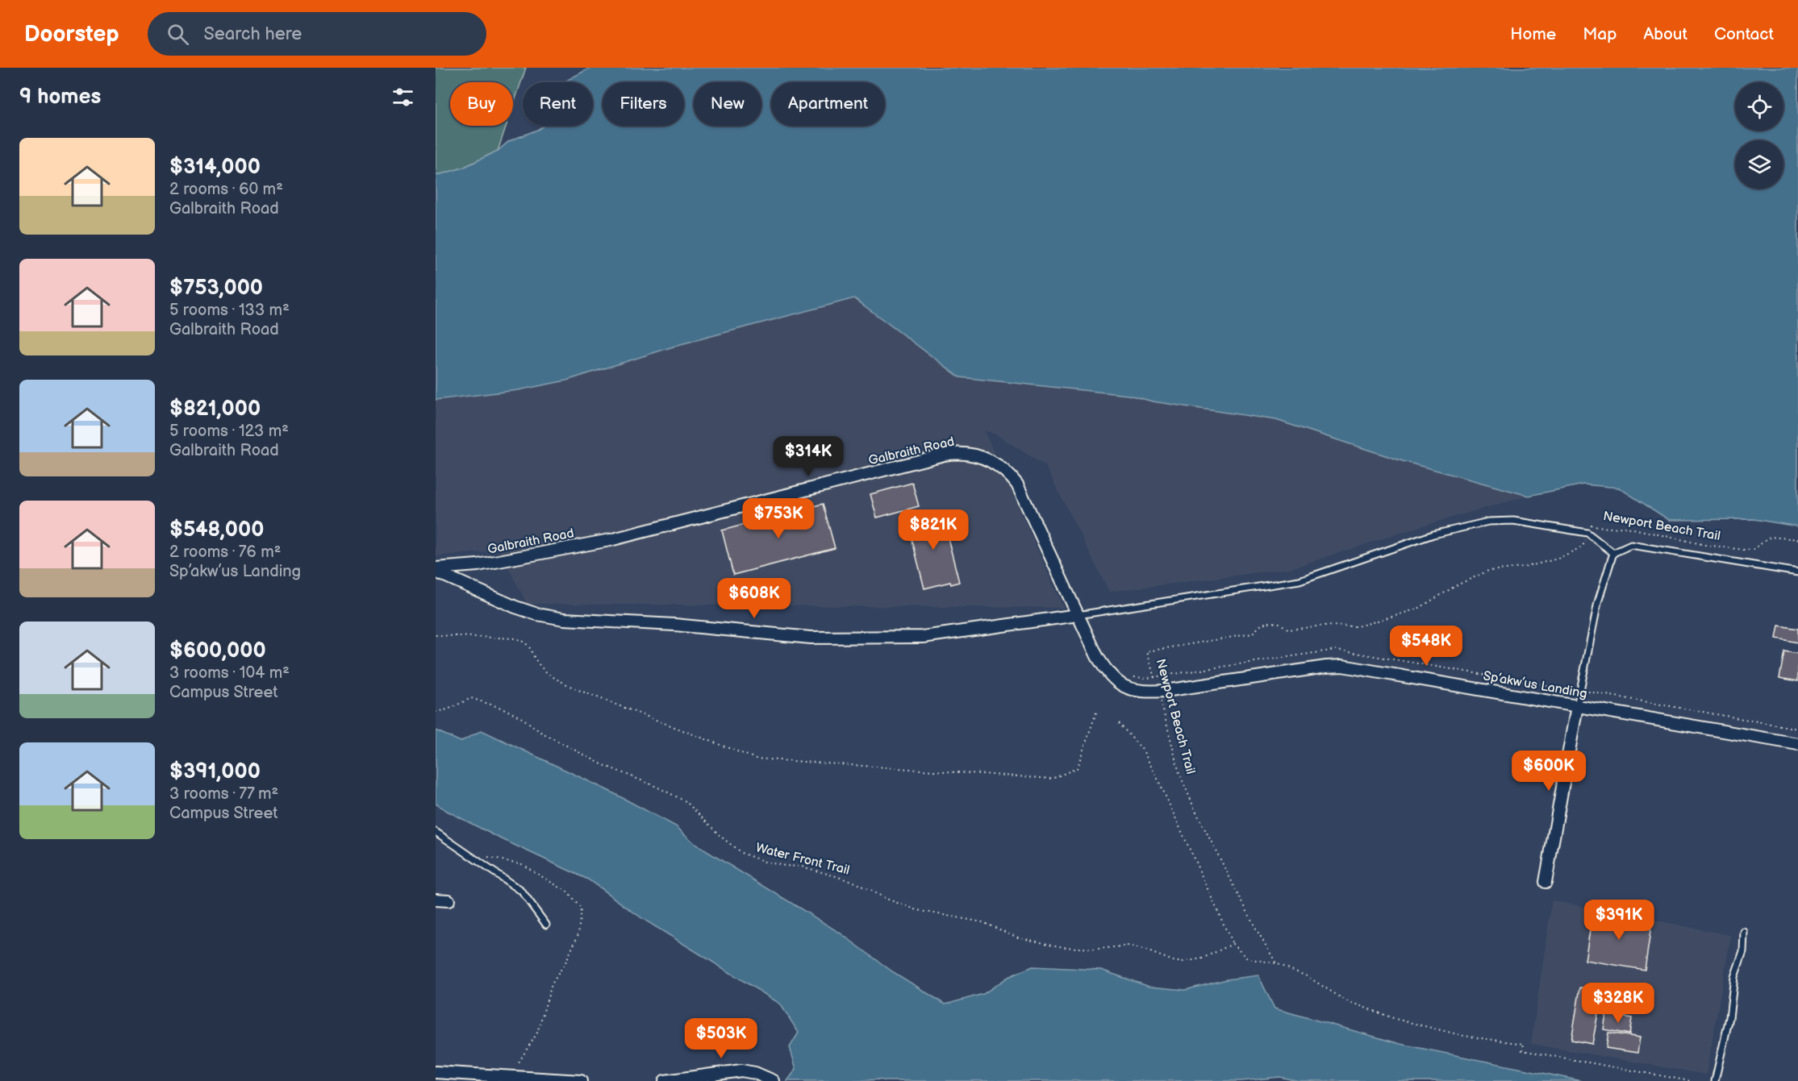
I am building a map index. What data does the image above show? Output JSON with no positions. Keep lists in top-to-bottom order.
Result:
{
  "streets": {
    "street": ["Galbraith Road", "Sp’akw’us Landing"],
    "path": ["Newport Beach Trail", "Water Front Trail"]
  },
  "crossings": [
    ["Galbraith Road", "Sp’akw’us Landing"]
  ],
  "page": {
    "header": "Doorstep",
    "search": "Search here",
    "nav": [
      "Home",
      "Map",
      "About",
      "Contact"
    ],
    "heading": "9 homes",
    "chip": [
      "Buy",
      "Rent",
      "Filters",
      "New",
      "Apartment"
    ],
    "list": [
      {
        "name": "$314,000",
        "note": "2 rooms · 60 m² · Galbraith Road"
      },
      {
        "name": "$753,000",
        "note": "5 rooms · 133 m² · Galbraith Road"
      },
      {
        "name": "$821,000",
        "note": "5 rooms · 123 m² · Galbraith Road"
      },
      {
        "name": "$548,000",
        "note": "2 rooms · 76 m² · Sp’akw’us Landing"
      },
      {
        "name": "$600,000",
        "note": "3 rooms · 104 m² · Campus Street"
      },
      {
        "name": "$391,000",
        "note": "3 rooms · 77 m² · Campus Street"
      }
    ],
    "price": [
      "$314K",
      "$753K",
      "$821K",
      "$608K",
      "$548K",
      "$600K",
      "$391K",
      "$328K",
      "$503K"
    ]
  }
}
